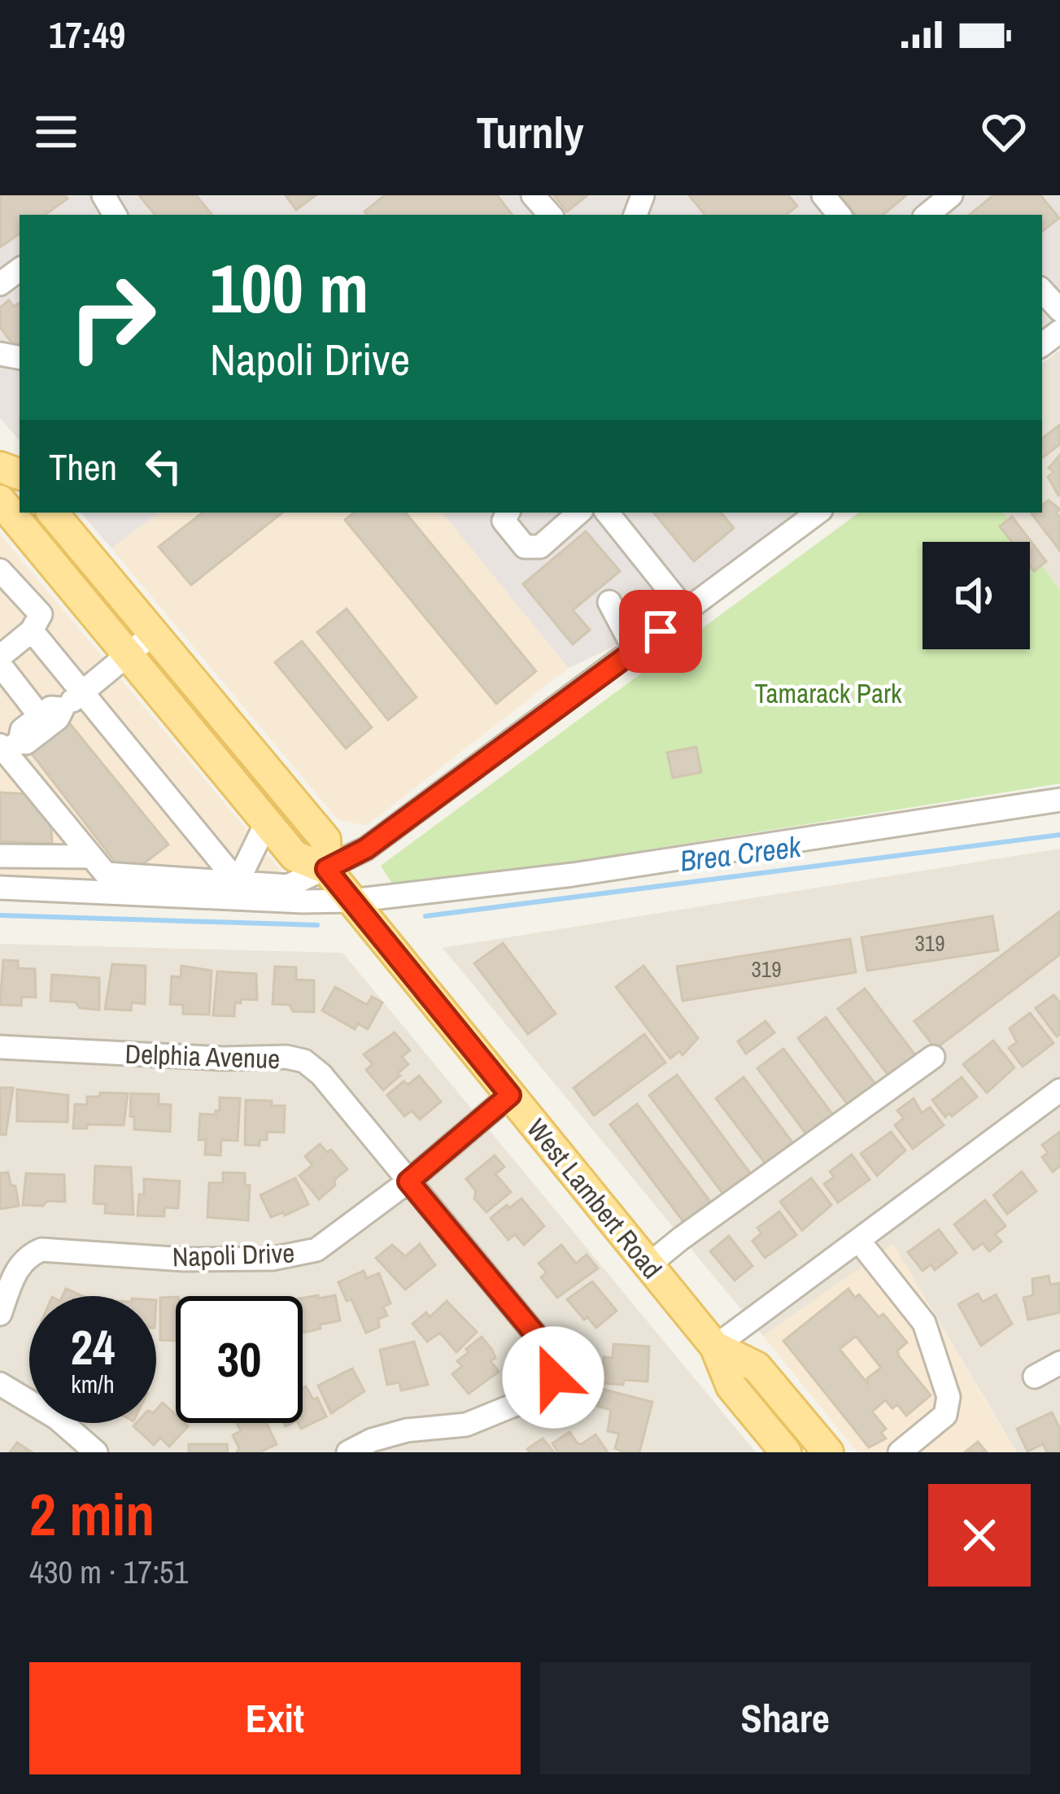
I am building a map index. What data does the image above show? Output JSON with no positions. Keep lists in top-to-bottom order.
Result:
{
  "streets": {
    "main road": ["West Lambert Road"],
    "street": ["Delphia Avenue", "Napoli Drive"]
  },
  "crossings": [
    ["Delphia Avenue", "Napoli Drive"],
    ["West Lambert Road", "Napoli Drive"]
  ],
  "water": ["Brea Creek"],
  "parks": ["Tamarack Park"],
  "house_numbers": ["319", "319"],
  "page": {
    "status": "17:49",
    "header": "Turnly",
    "turn": ["100 m", "Napoli Drive"],
    "then": "Then",
    "speed": "24 km/h",
    "limit": "30",
    "heading": ["2 min", "430 m · 17:51"],
    "buttons": ["Exit", "Share"]
  }
}
